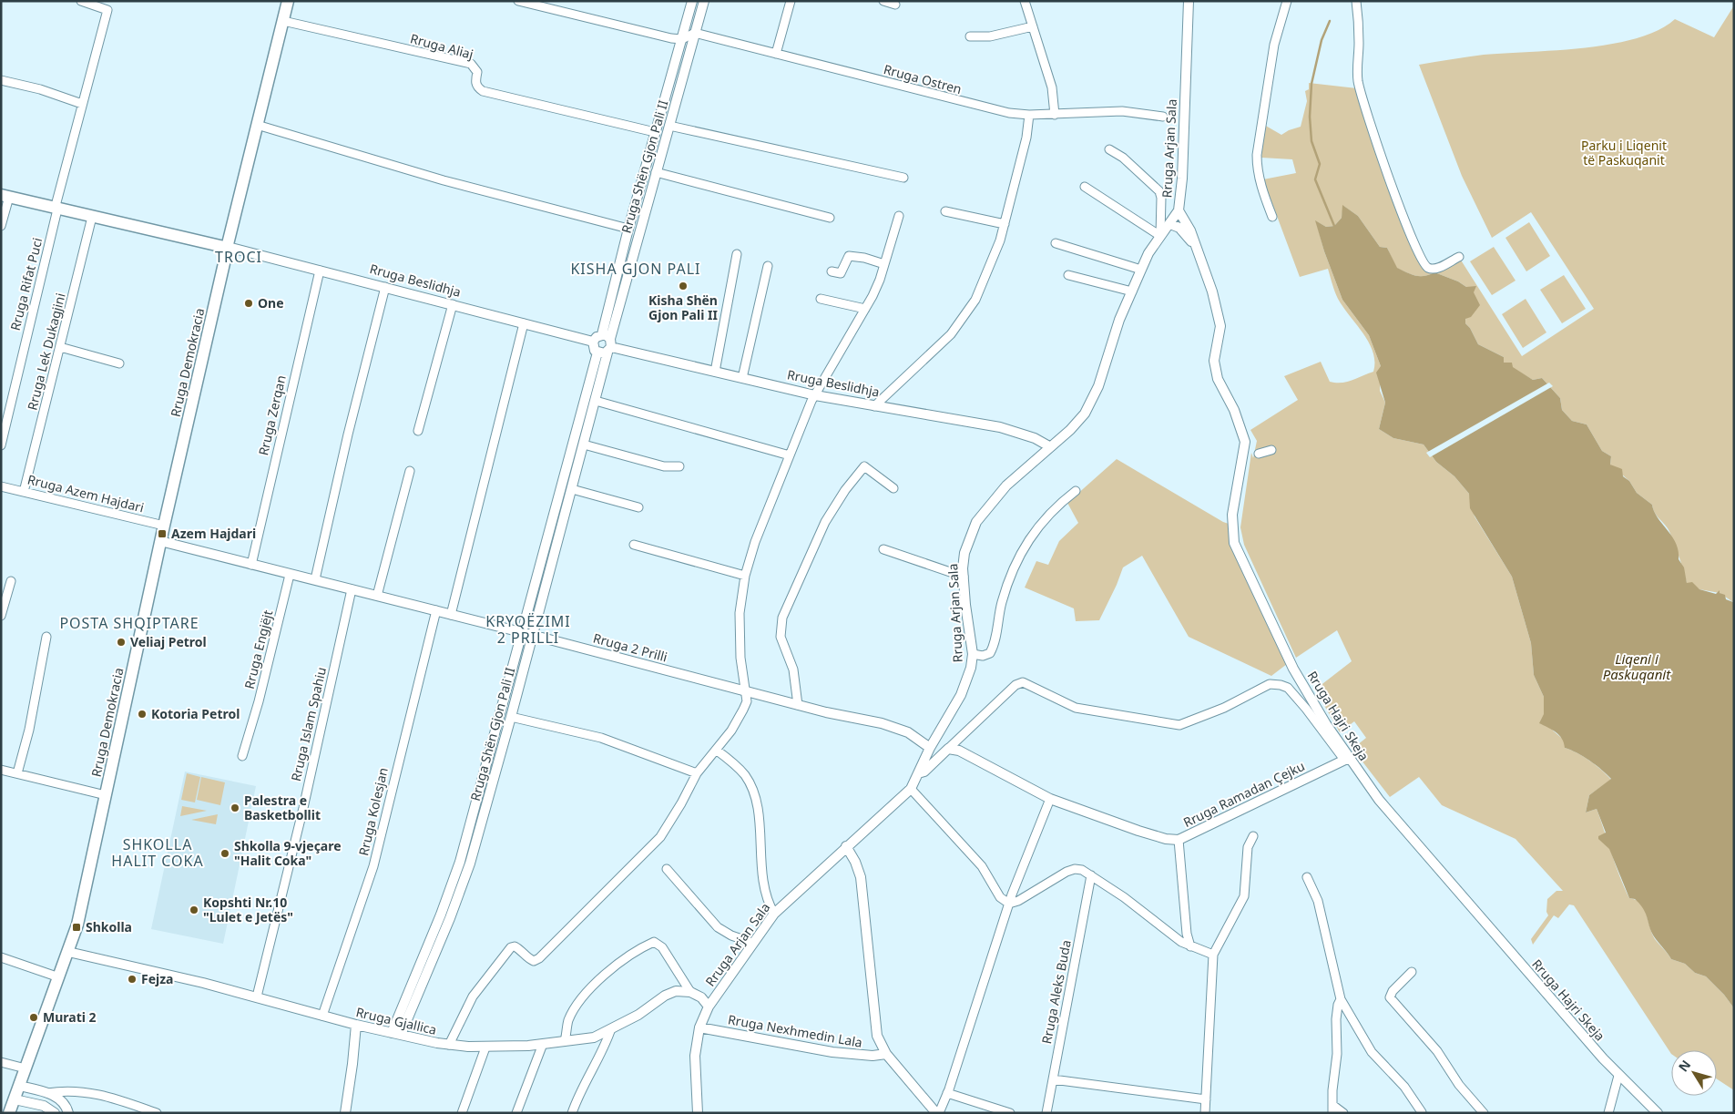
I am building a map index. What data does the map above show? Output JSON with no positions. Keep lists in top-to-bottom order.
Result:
{
  "streets": {
    "main road": ["Rruga Beslidhja", "Rruga Demokracia"],
    "street": [
      "Rruga Aliaj",
      "Rruga Ostren",
      "Rruga Arjan Sala",
      "Rruga Shën Gjon Pali II",
      "Rruga Rifat Puci",
      "Rruga Lek Dukagjini",
      "Rruga Zerqan",
      "Rruga Azem Hajdari",
      "Rruga 2 Prilli",
      "Rruga Engjëjt",
      "Rruga Hajri Skeja",
      "Rruga Islam Spahiu",
      "Rruga Ramadan Çejku",
      "Rruga Kolesjan",
      "Rruga Aleks Buda",
      "Rruga Gjallica",
      "Rruga Nexhmedin Lala"
    ]
  },
  "crossings": [
    ["Rruga Aliaj", "Rruga Shën Gjon Pali II"],
    ["Rruga Aliaj", "Rruga Demokracia"],
    ["Rruga Ostren", "Rruga Shën Gjon Pali II"],
    ["Rruga Arjan Sala", "Rruga Beslidhja"],
    ["Rruga Arjan Sala", "Rruga 2 Prilli"],
    ["Rruga Arjan Sala", "Rruga Hajri Skeja"],
    ["Rruga Arjan Sala", "Rruga Nexhmedin Lala"],
    ["Rruga Shën Gjon Pali II", "Rruga Beslidhja"],
    ["Rruga Shën Gjon Pali II", "Rruga 2 Prilli"],
    ["Rruga Shën Gjon Pali II", "Rruga Gjallica"],
    ["Rruga Beslidhja", "Rruga Rifat Puci"],
    ["Rruga Beslidhja", "Rruga Lek Dukagjini"],
    ["Rruga Beslidhja", "Rruga Demokracia"],
    ["Rruga Beslidhja", "Rruga Zerqan"],
    ["Rruga Lek Dukagjini", "Rruga Azem Hajdari"],
    ["Rruga Demokracia", "Rruga Azem Hajdari"],
    ["Rruga Demokracia", "Rruga 2 Prilli"],
    ["Rruga Demokracia", "Rruga Gjallica"],
    ["Rruga Zerqan", "Rruga 2 Prilli"],
    ["Rruga 2 Prilli", "Rruga Engjëjt"],
    ["Rruga 2 Prilli", "Rruga Islam Spahiu"],
    ["Rruga 2 Prilli", "Rruga Kolesjan"],
    ["Rruga Hajri Skeja", "Rruga Ramadan Çejku"],
    ["Rruga Islam Spahiu", "Rruga Gjallica"],
    ["Rruga Kolesjan", "Rruga Gjallica"]
  ],
  "districts": [
    "TROCI",
    "KISHA GJON PALI",
    "KRYQËZIMI 2 PRILLI",
    "POSTA SHQIPTARE",
    "SHKOLLA HALIT COKA"
  ],
  "water": ["Liqeni i Paskuqanit"],
  "parks": ["Parku i Liqenit të Paskuqanit"],
  "places": {
    "other": [
      "Kisha Shën Gjon Pali II",
      "One",
      "Veliaj Petrol",
      "Kotoria Petrol",
      "Palestra e Basketbollit",
      "Shkolla 9-vjeçare \"Halit Coka\"",
      "Kopshti Nr.10 \"Lulet e Jetës\"",
      "Fejza",
      "Murati 2"
    ],
    "transit": ["Azem Hajdari", "Shkolla"]
  },
  "north": "top left"
}
